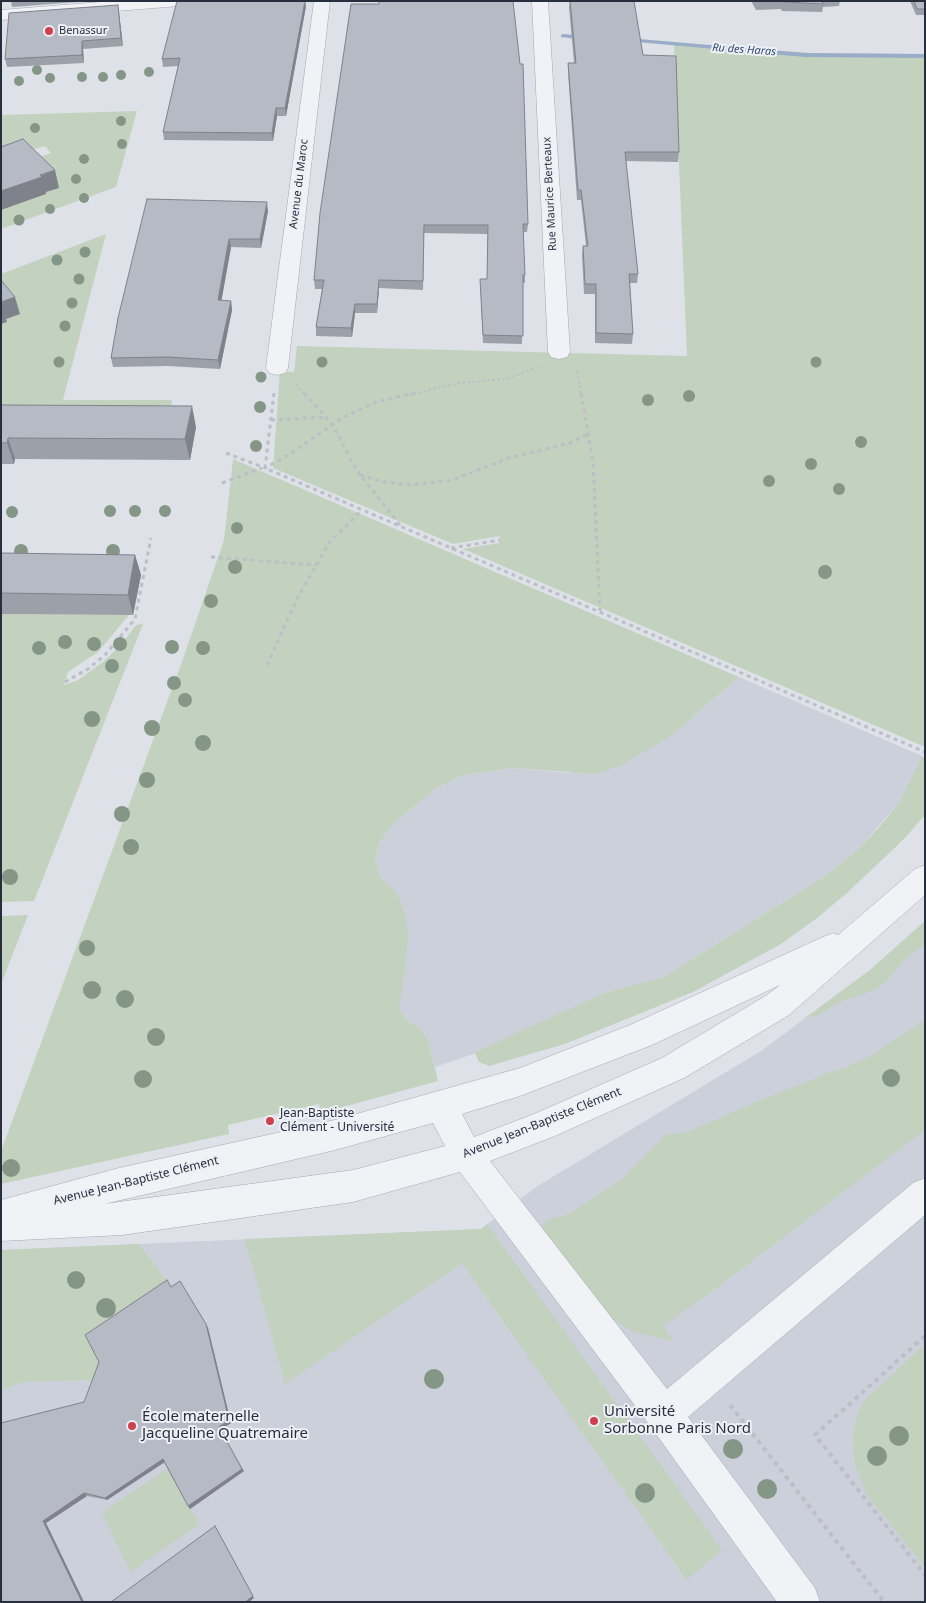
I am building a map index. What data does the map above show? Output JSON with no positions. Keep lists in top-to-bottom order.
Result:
{
  "streets": {
    "street": ["Avenue du Maroc", "Rue Maurice Berteaux", "Avenue Jean-Baptiste Clément"]
  },
  "water": ["Ru des Haras"],
  "places": [
    "Benassur",
    "Jean-Baptiste Clément - Université",
    "Université Sorbonne Paris Nord",
    "École maternelle Jacqueline Quatremaire"
  ]
}
